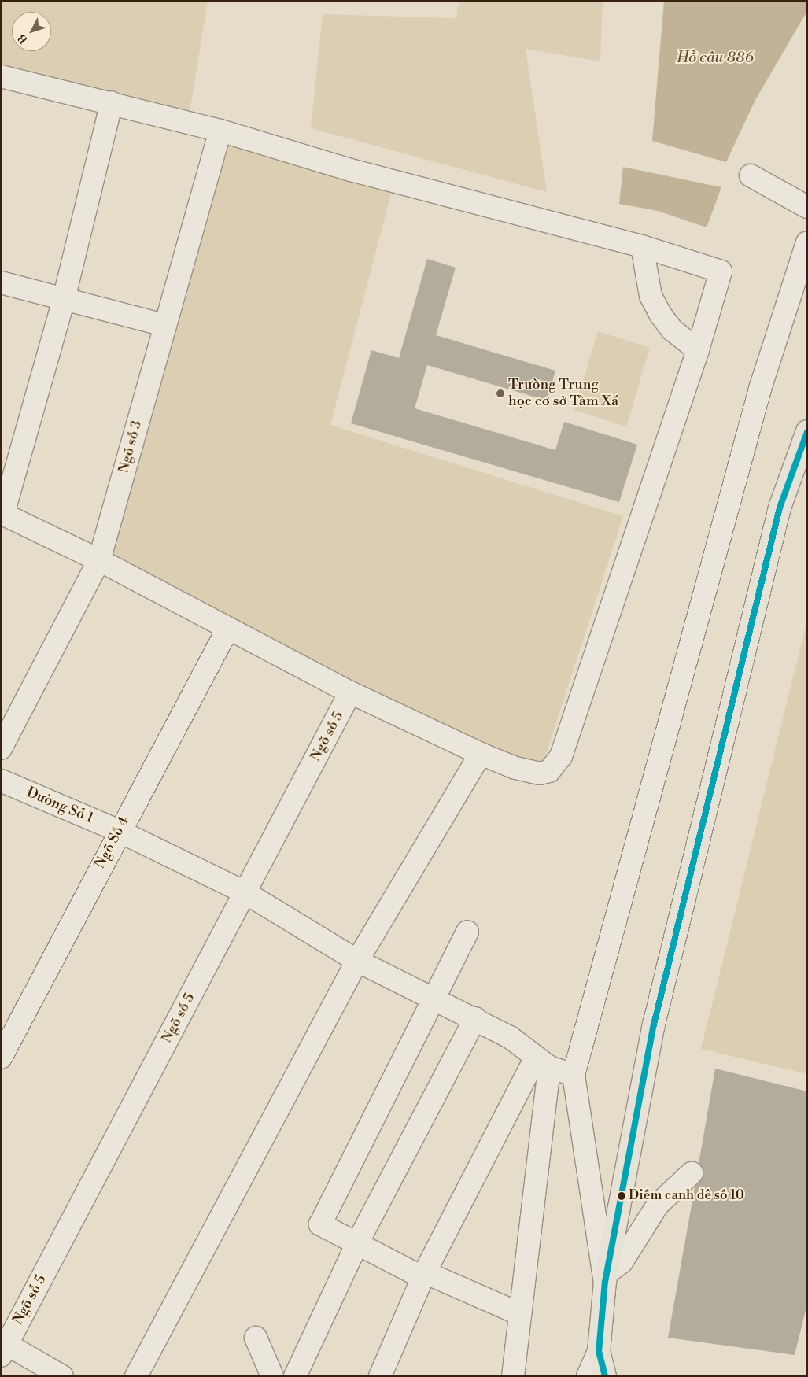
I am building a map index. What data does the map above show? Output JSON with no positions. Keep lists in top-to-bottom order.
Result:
{
  "streets": {
    "street": [
      "Ngõ số 3",
      "Ngõ số 5",
      "Đường Số 1",
      "Ngõ Số 4"
    ]
  },
  "crossings": [
    ["Ngõ số 5", "Đường Số 1"],
    ["Đường Số 1", "Ngõ Số 4"]
  ],
  "water": ["Hồ câu 886"],
  "places": ["Trường Trung học cơ sở Tàm Xá", "Điếm canh đê số 10"],
  "north": "bottom left"
}
